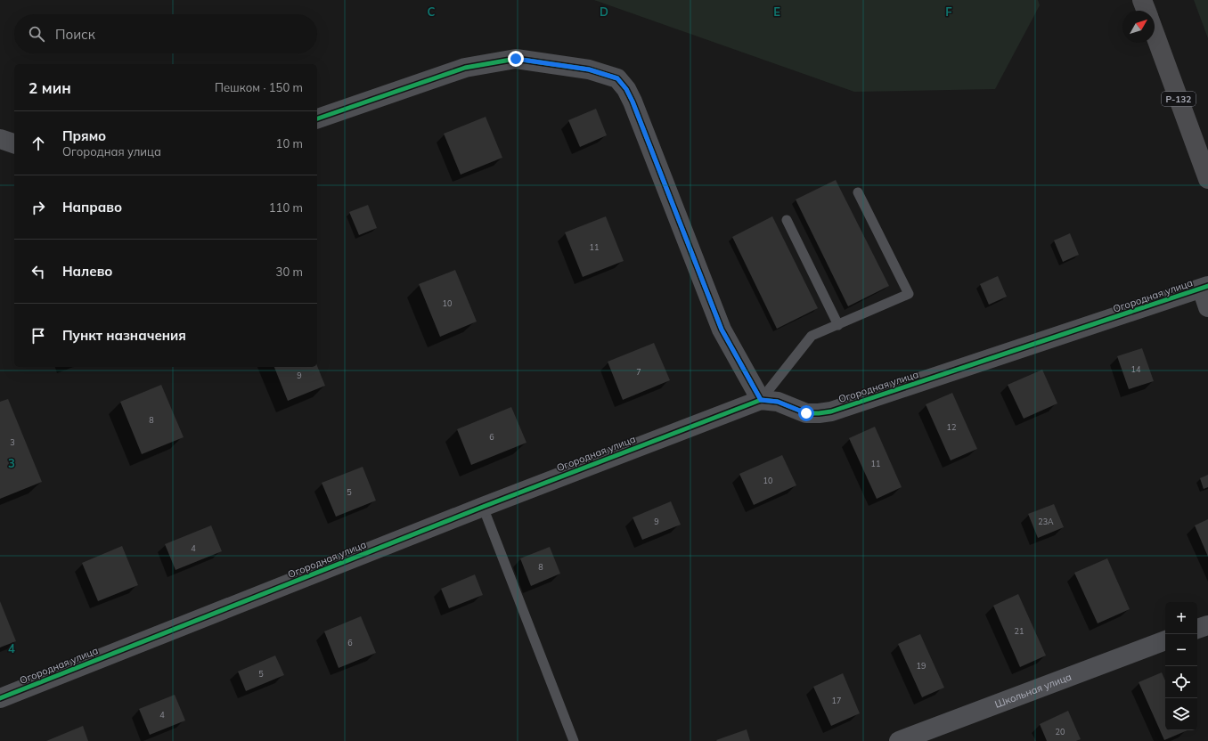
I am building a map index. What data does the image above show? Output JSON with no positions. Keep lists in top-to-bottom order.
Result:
{
  "streets": {
    "highway": ["Р-132"],
    "street": ["Огородная улица", "Школьная улица"]
  },
  "house_numbers": [
    "11",
    "10",
    "14",
    "7",
    "9",
    "8",
    "12",
    "6",
    "3",
    "11",
    "10",
    "5",
    "9",
    "23А",
    "4",
    "8",
    "21",
    "6",
    "19",
    "5",
    "17",
    "4",
    "20"
  ],
  "north": "top right",
  "page": {
    "search": "Поиск",
    "heading": ["2 мин", "Пешком · 150 m"],
    "list": [
      ["Прямо", "Огородная улица", "10 m"],
      ["Направо", "110 m"],
      ["Налево", "30 m"],
      "Пункт назначения"
    ],
    "map_buttons": ["+", "−"]
  },
  "grid": {
    "columns": [
      "C",
      "D",
      "E",
      "F"
    ],
    "rows": ["3", "4"]
  }
}
